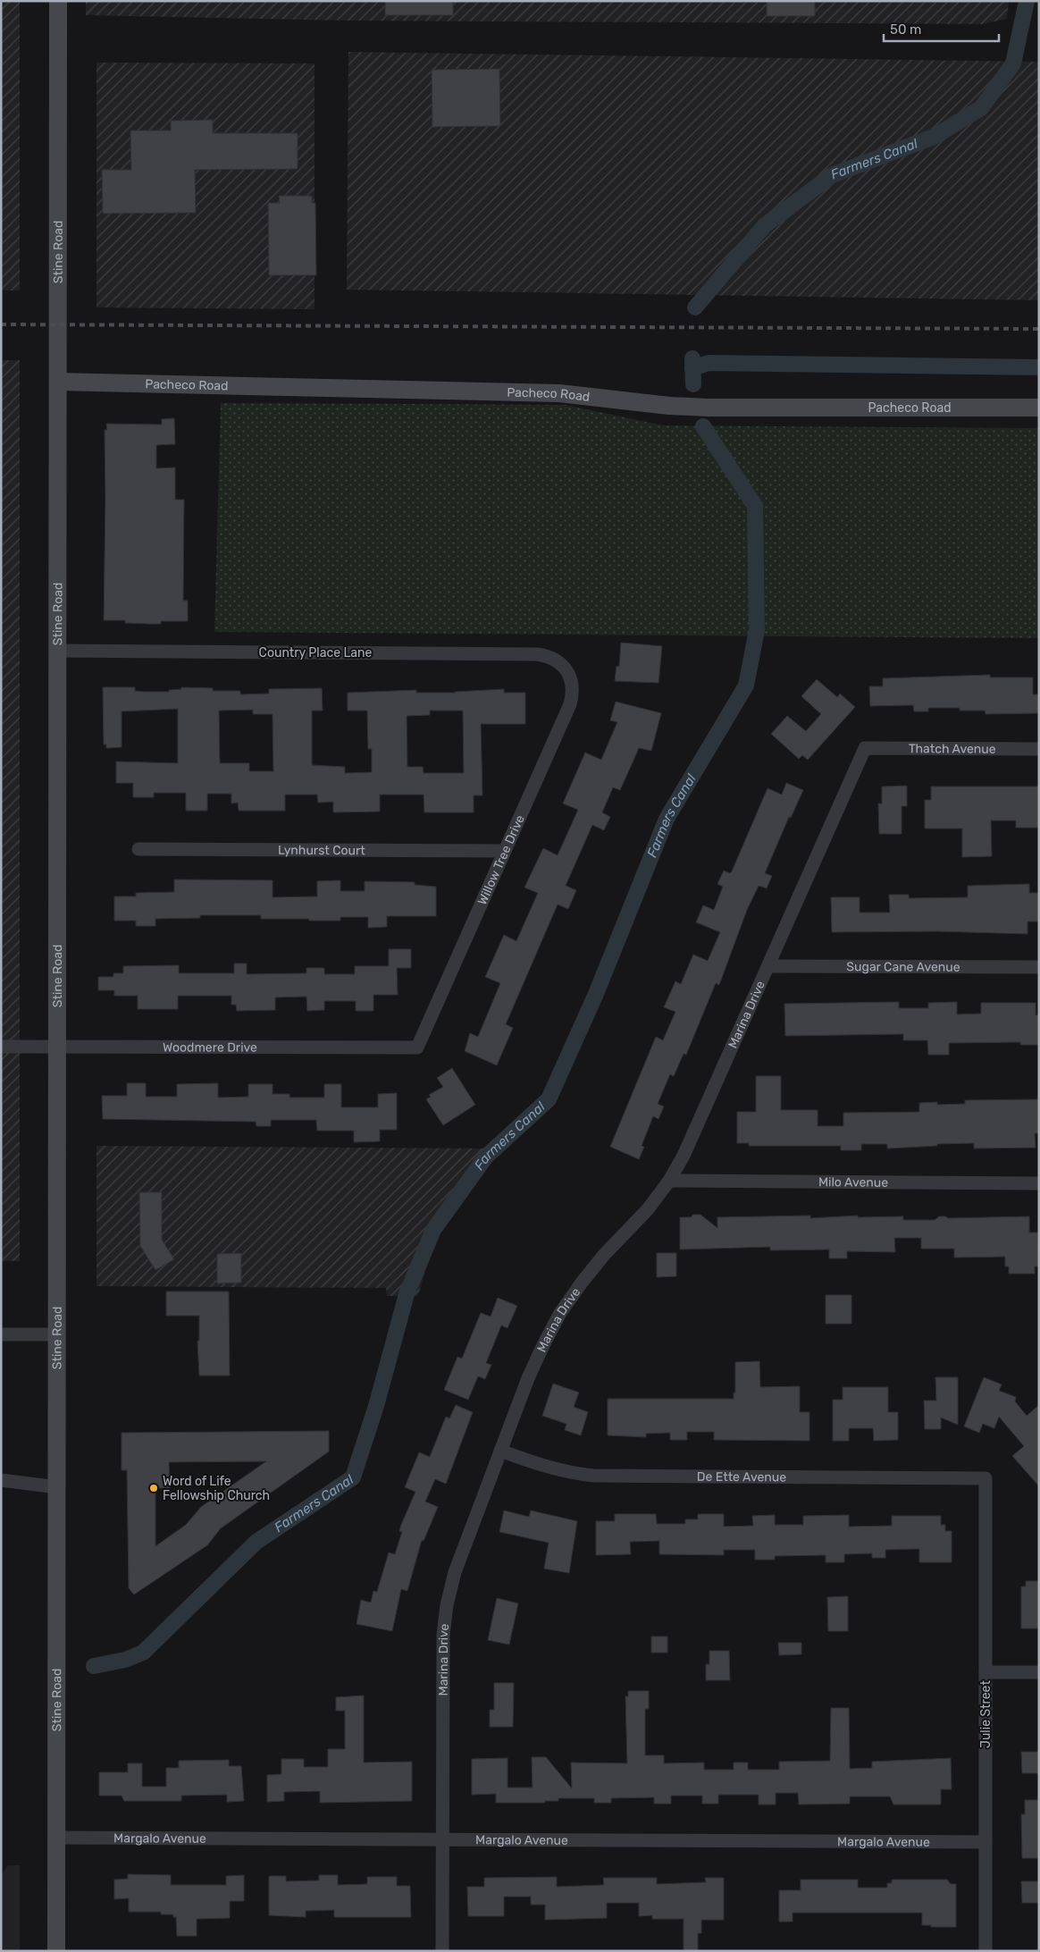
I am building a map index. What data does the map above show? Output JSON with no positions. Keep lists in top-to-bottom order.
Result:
{
  "streets": {
    "main road": ["Stine Road", "Pacheco Road"],
    "street": [
      "Country Place Lane",
      "Thatch Avenue",
      "Lynhurst Court",
      "Willow Tree Drive",
      "Sugar Cane Avenue",
      "Marina Drive",
      "Woodmere Drive",
      "Milo Avenue",
      "De Ette Avenue",
      "Julie Street",
      "Margalo Avenue"
    ]
  },
  "crossings": [
    ["Stine Road", "Pacheco Road"],
    ["Stine Road", "Country Place Lane"],
    ["Stine Road", "Woodmere Drive"],
    ["Stine Road", "Margalo Avenue"],
    ["Country Place Lane", "Willow Tree Drive"],
    ["Thatch Avenue", "Marina Drive"],
    ["Lynhurst Court", "Willow Tree Drive"],
    ["Willow Tree Drive", "Woodmere Drive"],
    ["Sugar Cane Avenue", "Marina Drive"],
    ["Marina Drive", "Milo Avenue"],
    ["Marina Drive", "De Ette Avenue"],
    ["Marina Drive", "Margalo Avenue"],
    ["De Ette Avenue", "Julie Street"],
    ["Julie Street", "Margalo Avenue"]
  ],
  "water": ["Farmers Canal"],
  "places": ["Word of Life Fellowship Church"],
  "scale_bar": "50 m"
}
